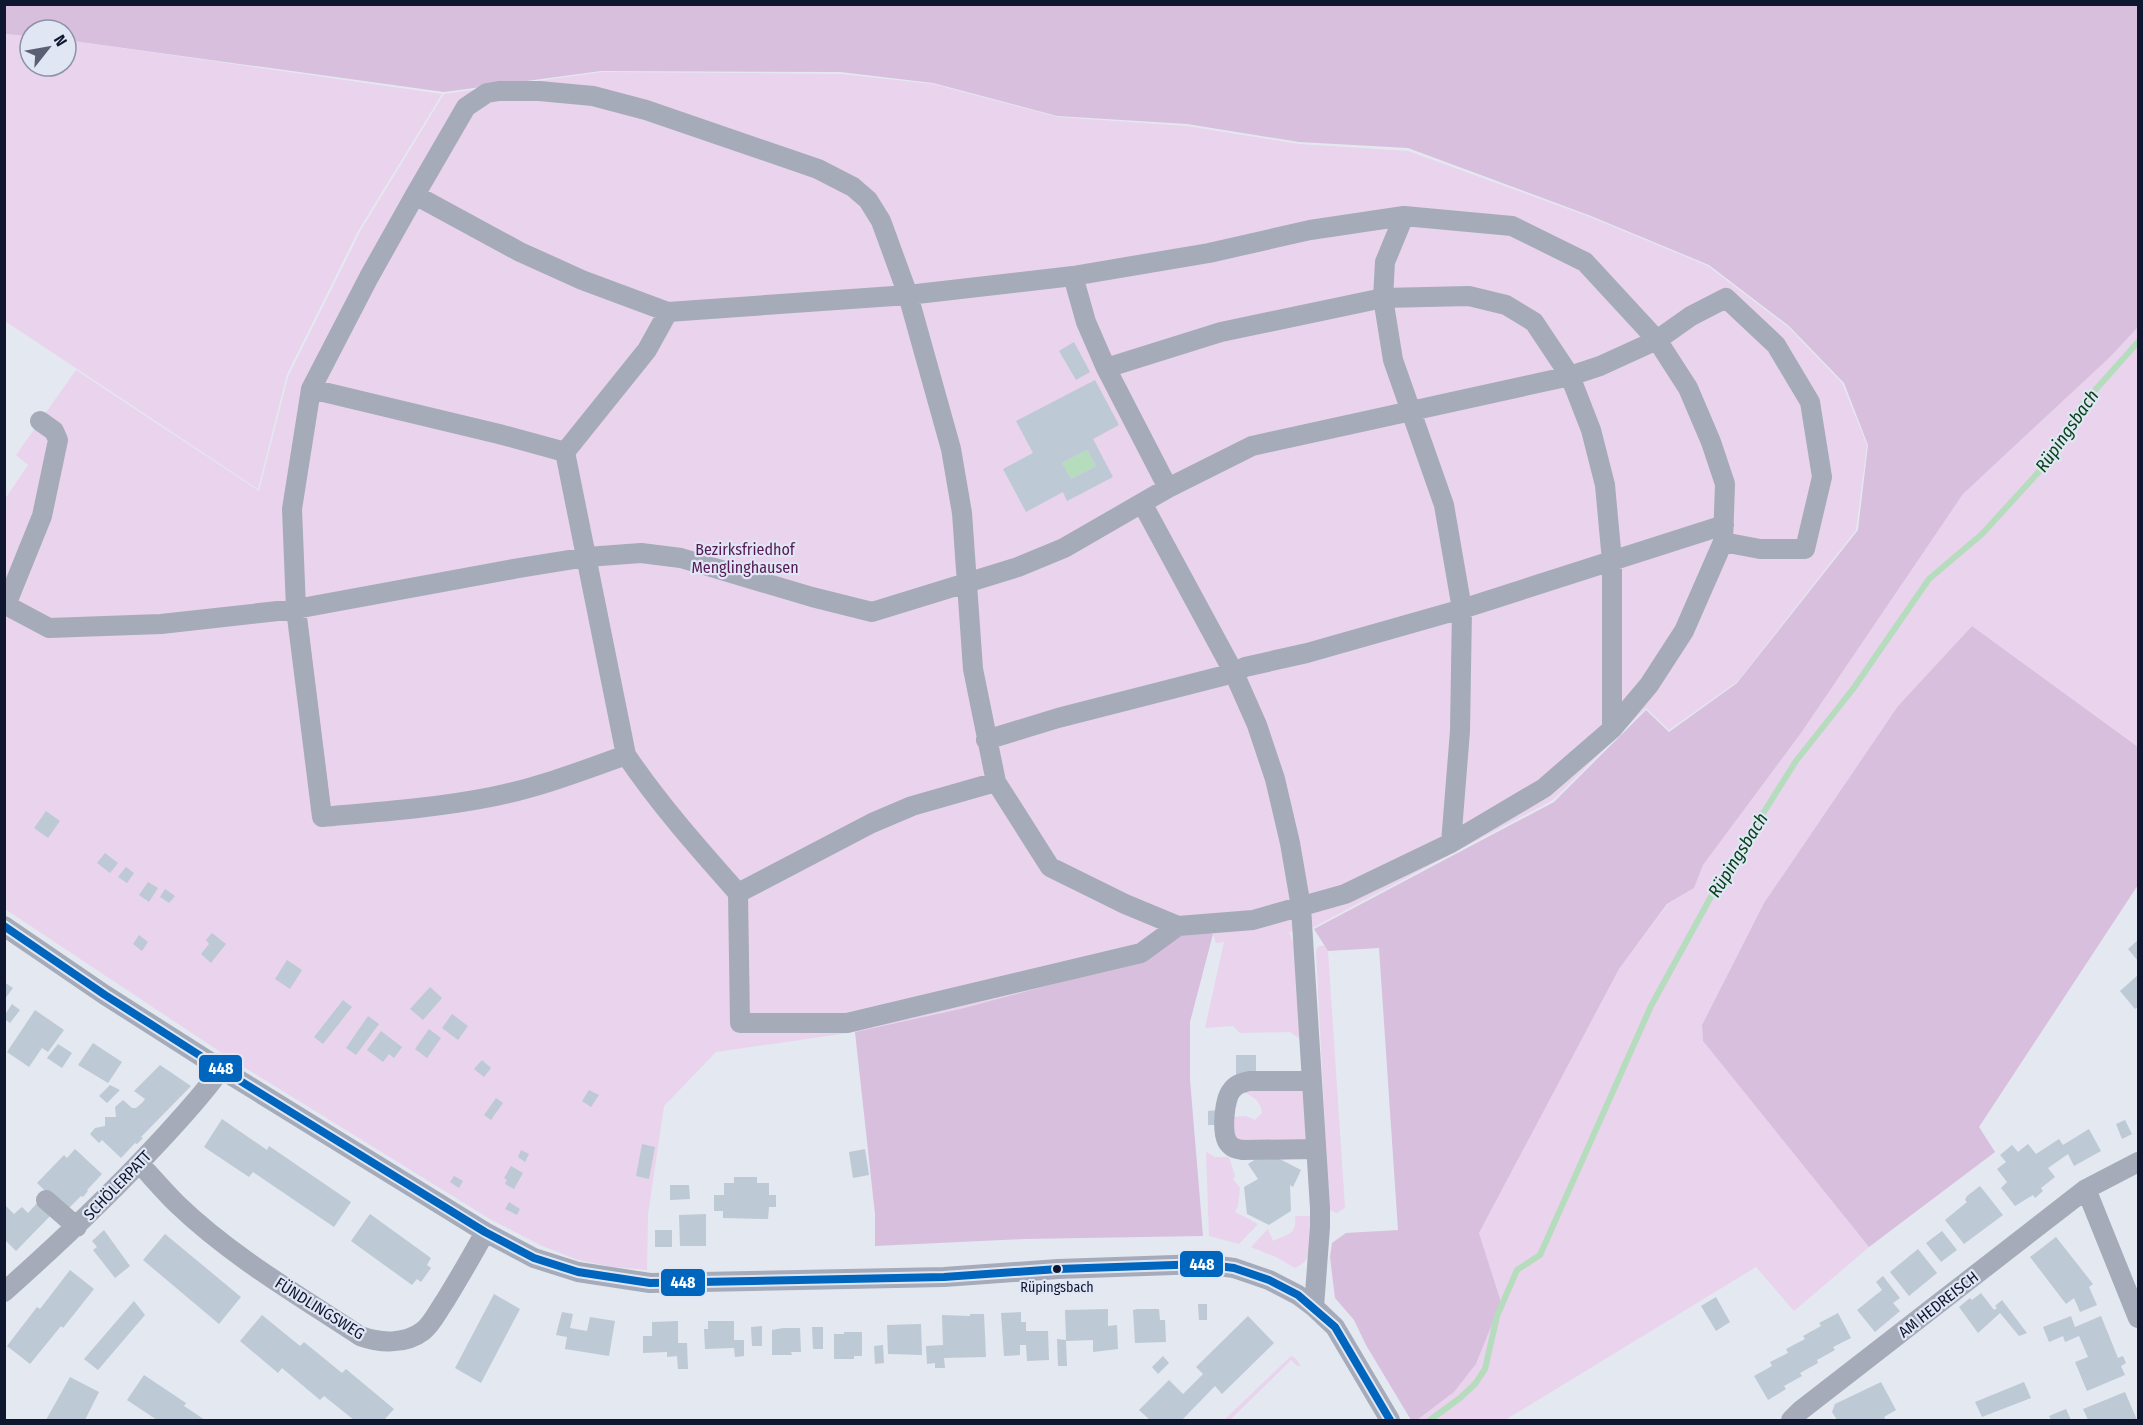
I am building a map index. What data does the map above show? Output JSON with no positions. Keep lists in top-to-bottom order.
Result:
{
  "streets": {
    "street": ["SCHÖLERPATT", "AM HEDREISCH", "FÜNDLINGSWEG"]
  },
  "crossings": [
    ["SCHÖLERPATT", "FÜNDLINGSWEG"]
  ],
  "water": ["Rüpingsbach"],
  "parks": ["Bezirksfriedhof Menglinghausen"],
  "places": ["Rüpingsbach"],
  "lines": ["transit line 448"],
  "north": "top right"
}
